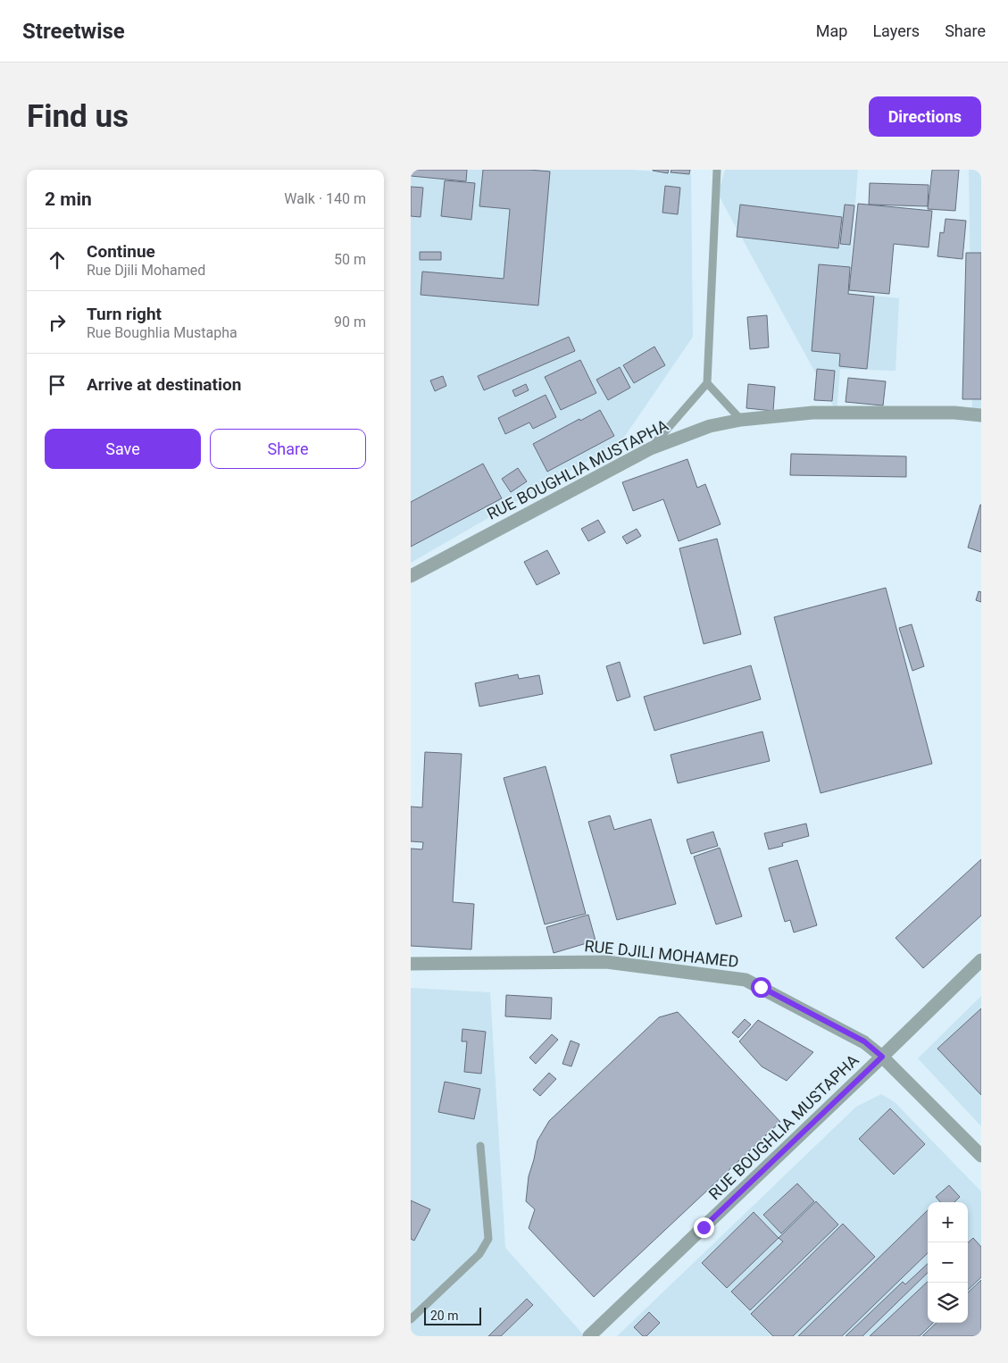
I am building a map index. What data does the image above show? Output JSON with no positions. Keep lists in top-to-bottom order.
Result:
{
  "streets": {
    "street": ["RUE BOUGHLIA MUSTAPHA", "RUE DJILI MOHAMED"]
  },
  "crossings": [
    ["RUE BOUGHLIA MUSTAPHA", "RUE DJILI MOHAMED"]
  ],
  "scale_bar": "20 m",
  "page": {
    "header": "Streetwise",
    "nav": ["Map", "Layers", "Share"],
    "buttons": [
      "Directions",
      ["Save", "Share"]
    ],
    "title": "Find us",
    "heading": ["2 min", "Walk · 140 m"],
    "list": [
      ["Continue", "Rue Djili Mohamed", "50 m"],
      ["Turn right", "Rue Boughlia Mustapha", "90 m"],
      "Arrive at destination"
    ],
    "map_buttons": ["+", "−"],
    "scale": "20 m"
  }
}
